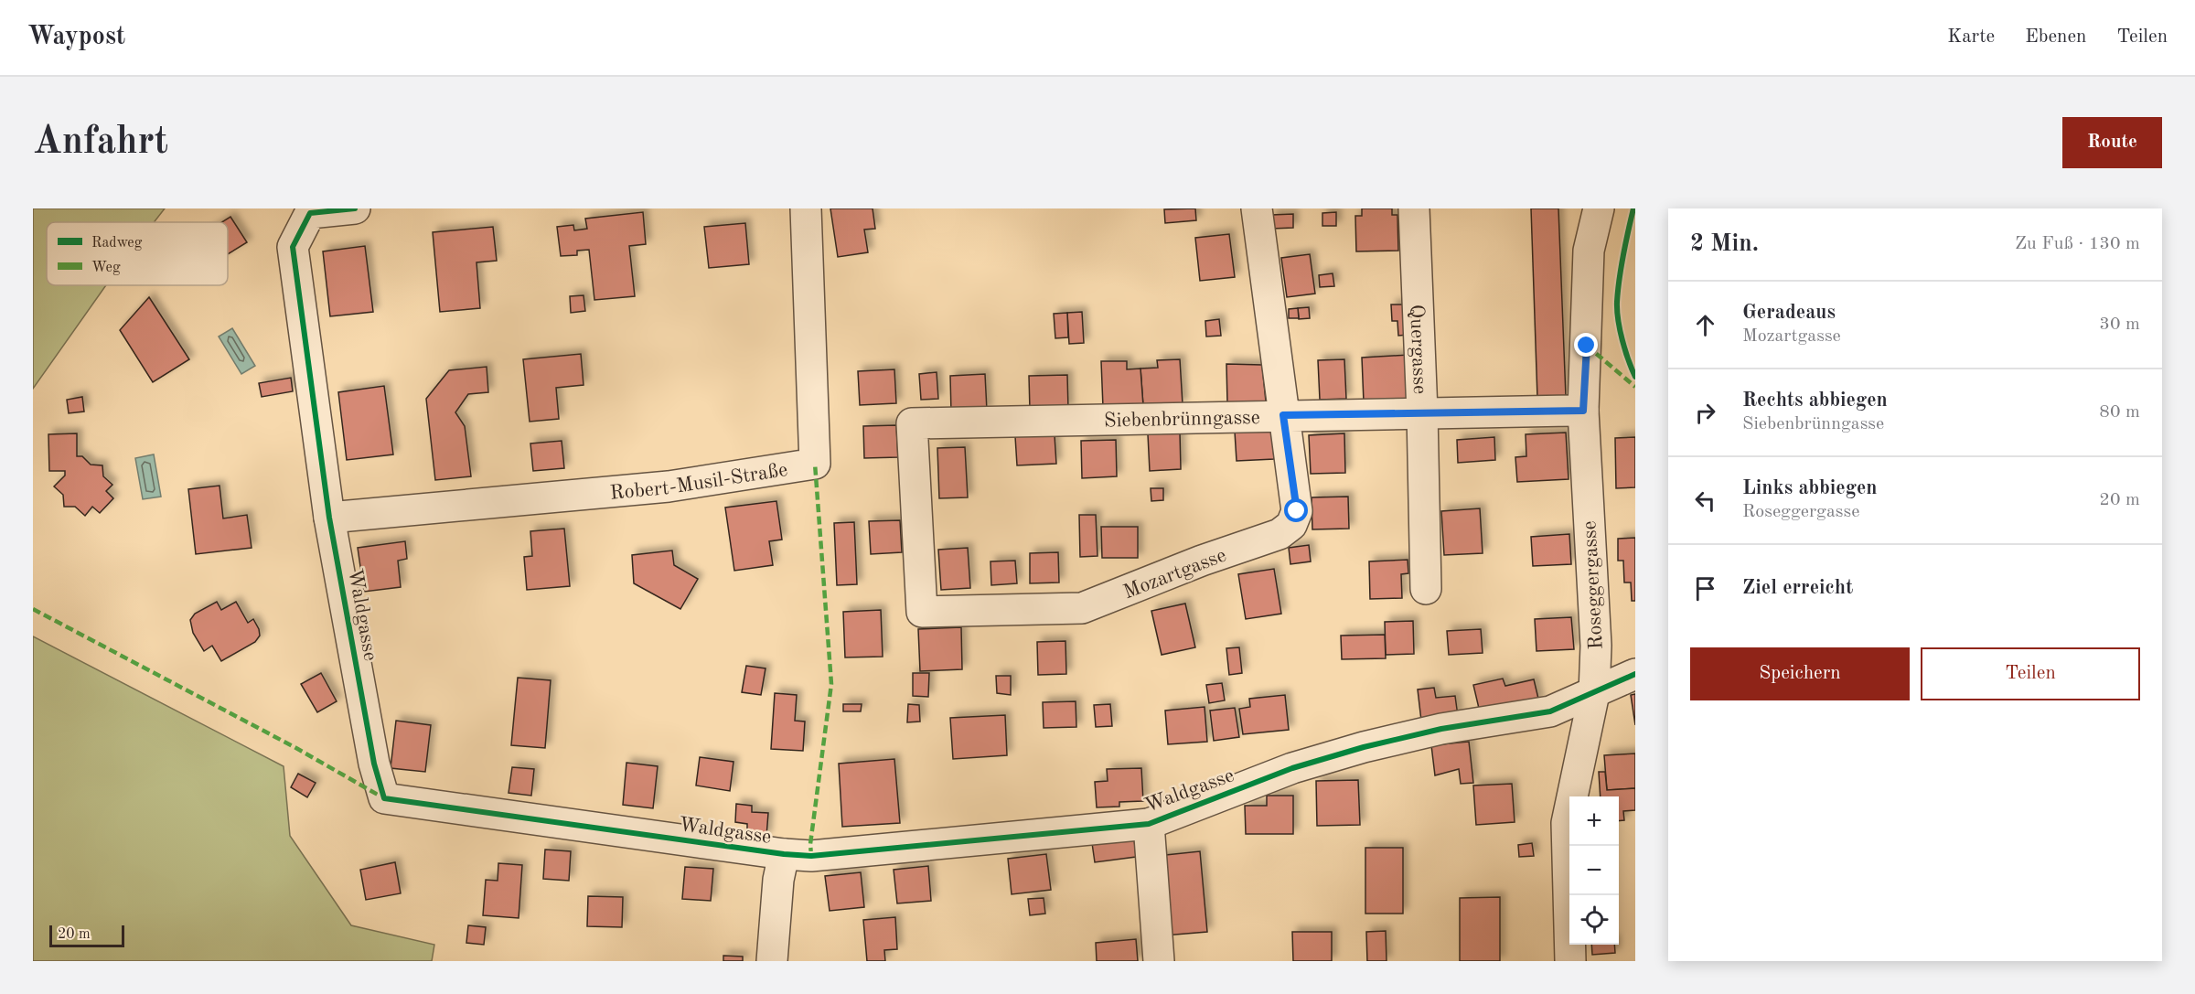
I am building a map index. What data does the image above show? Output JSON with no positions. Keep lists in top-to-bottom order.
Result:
{
  "streets": {
    "street": [
      "Quergasse",
      "Siebenbrünngasse",
      "Robert-Musil-Straße",
      "Mozartgasse",
      "Roseggergasse",
      "Waldgasse"
    ]
  },
  "crossings": [
    ["Quergasse", "Siebenbrünngasse"],
    ["Siebenbrünngasse", "Mozartgasse"],
    ["Siebenbrünngasse", "Roseggergasse"],
    ["Robert-Musil-Straße", "Waldgasse"],
    ["Roseggergasse", "Waldgasse"]
  ],
  "legend": ["Radweg", "Weg"],
  "scale_bar": "20 m",
  "page": {
    "header": "Waypost",
    "nav": ["Karte", "Ebenen", "Teilen"],
    "buttons": [
      "Route",
      ["Speichern", "Teilen"]
    ],
    "title": "Anfahrt",
    "heading": ["2 Min.", "Zu Fuß · 130 m"],
    "list": [
      ["Geradeaus", "Mozartgasse", "30 m"],
      ["Rechts abbiegen", "Siebenbrünngasse", "80 m"],
      ["Links abbiegen", "Roseggergasse", "20 m"],
      "Ziel erreicht"
    ],
    "map_buttons": ["+", "−"],
    "scale": "20 m"
  }
}
